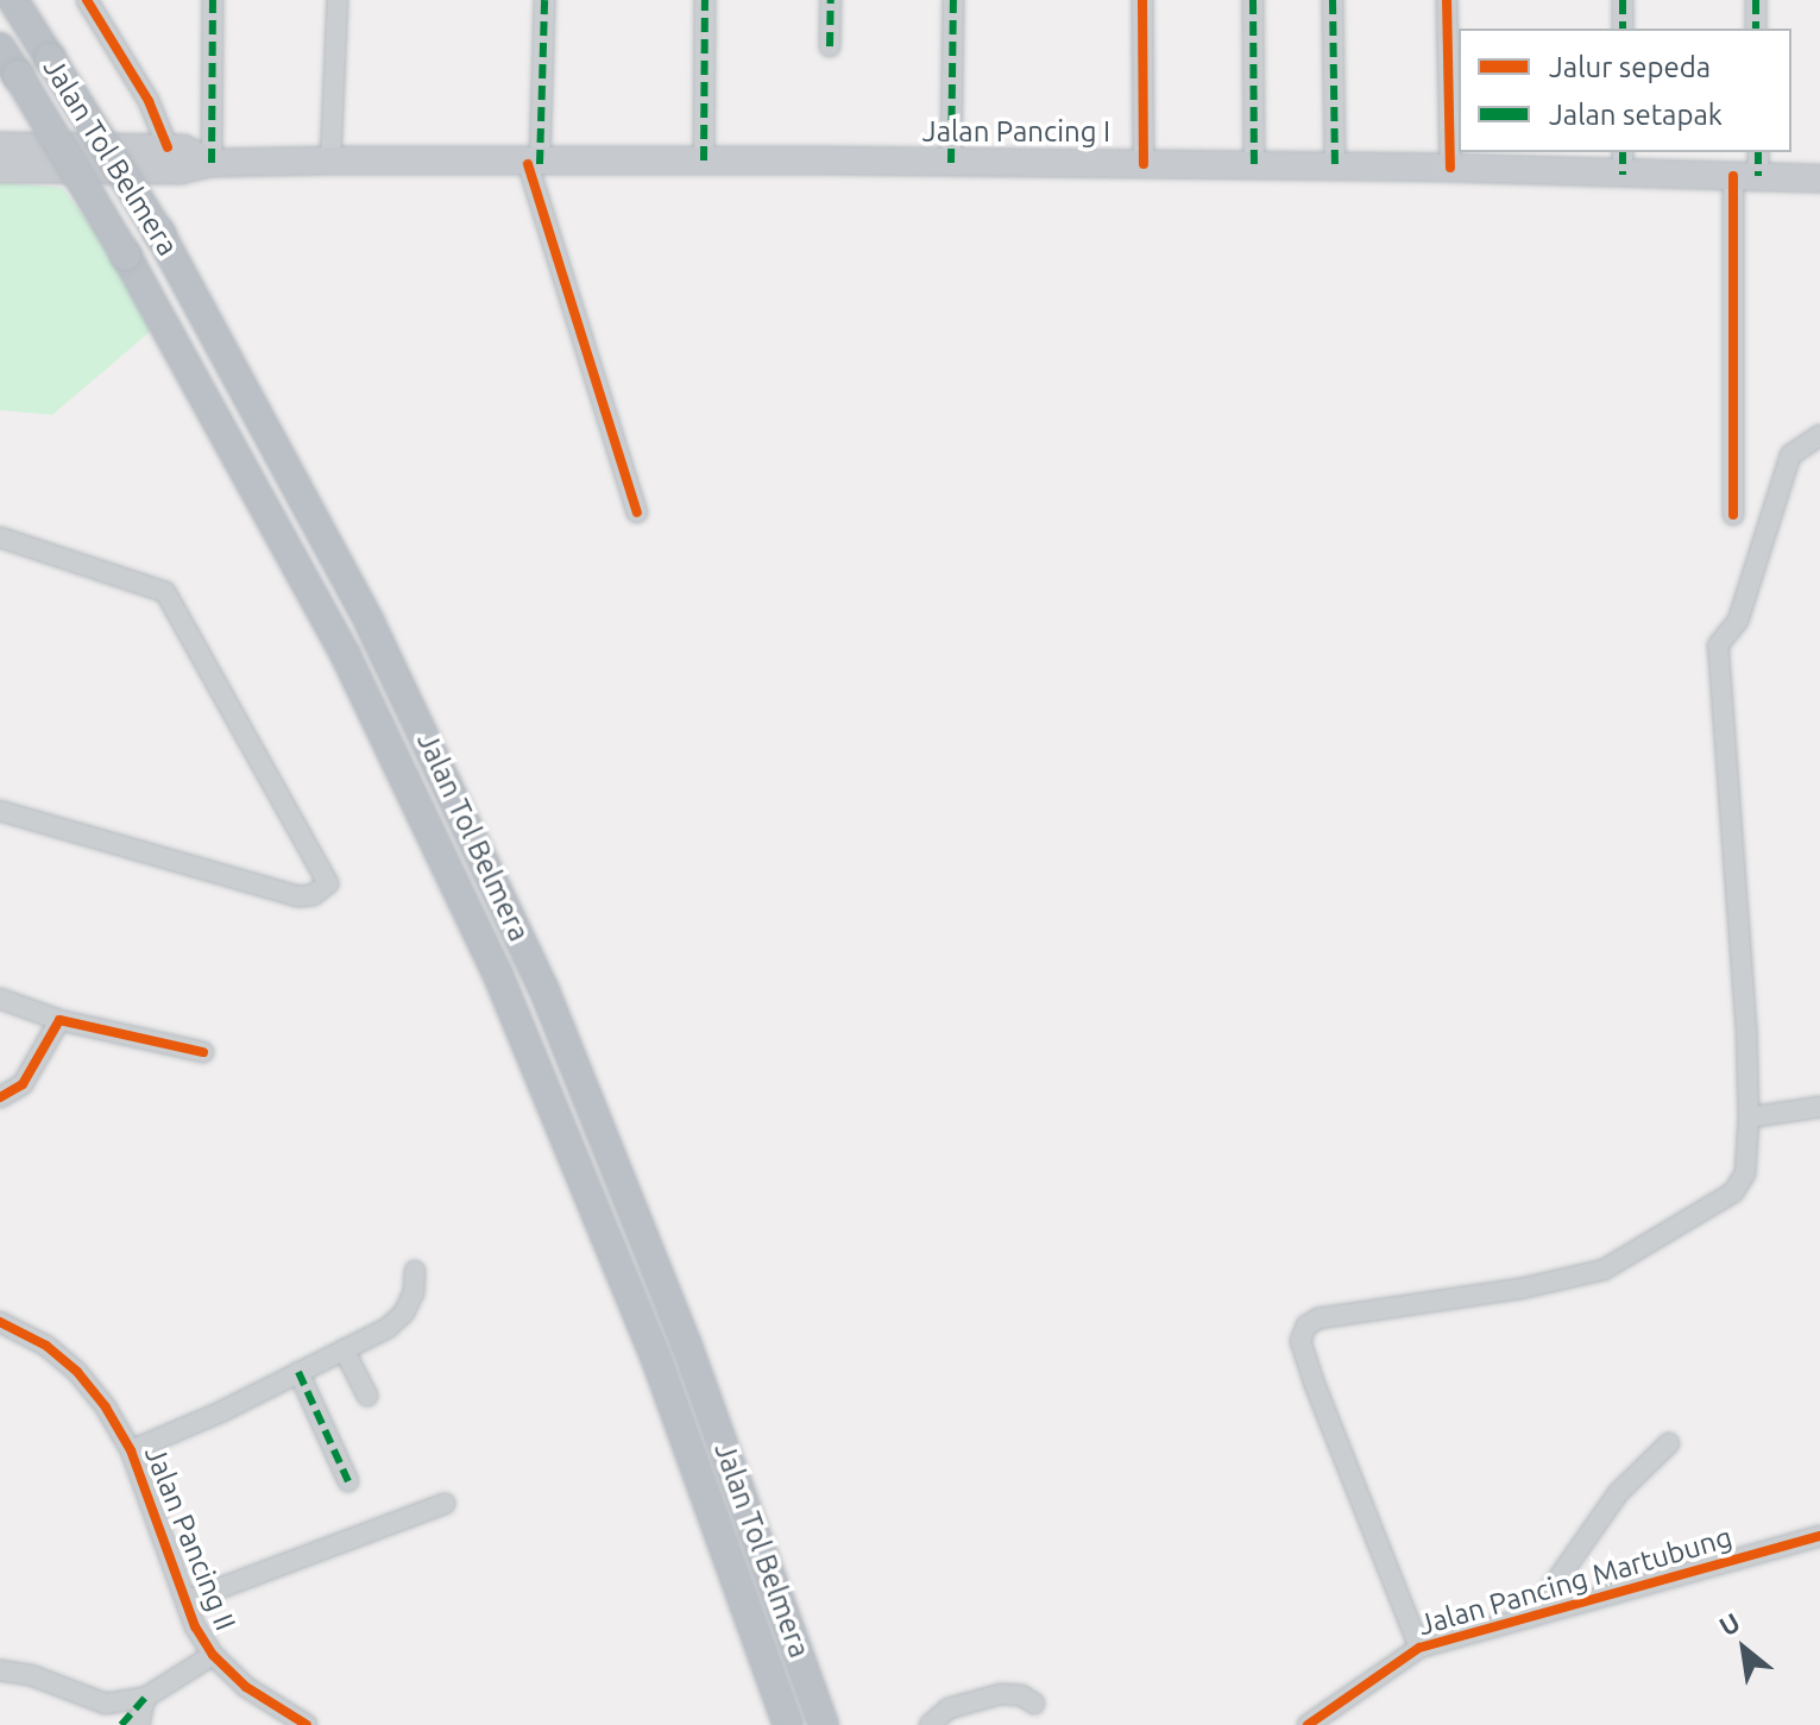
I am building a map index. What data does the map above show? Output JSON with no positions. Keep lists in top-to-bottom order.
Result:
{
  "streets": {
    "highway": ["Jalan Tol Belmera"],
    "main road": ["Jalan Pancing I"],
    "street": ["Jalan Pancing II", "Jalan Pancing Martubung"]
  },
  "legend": ["Jalur sepeda", "Jalan setapak"],
  "north": "top left"
}
